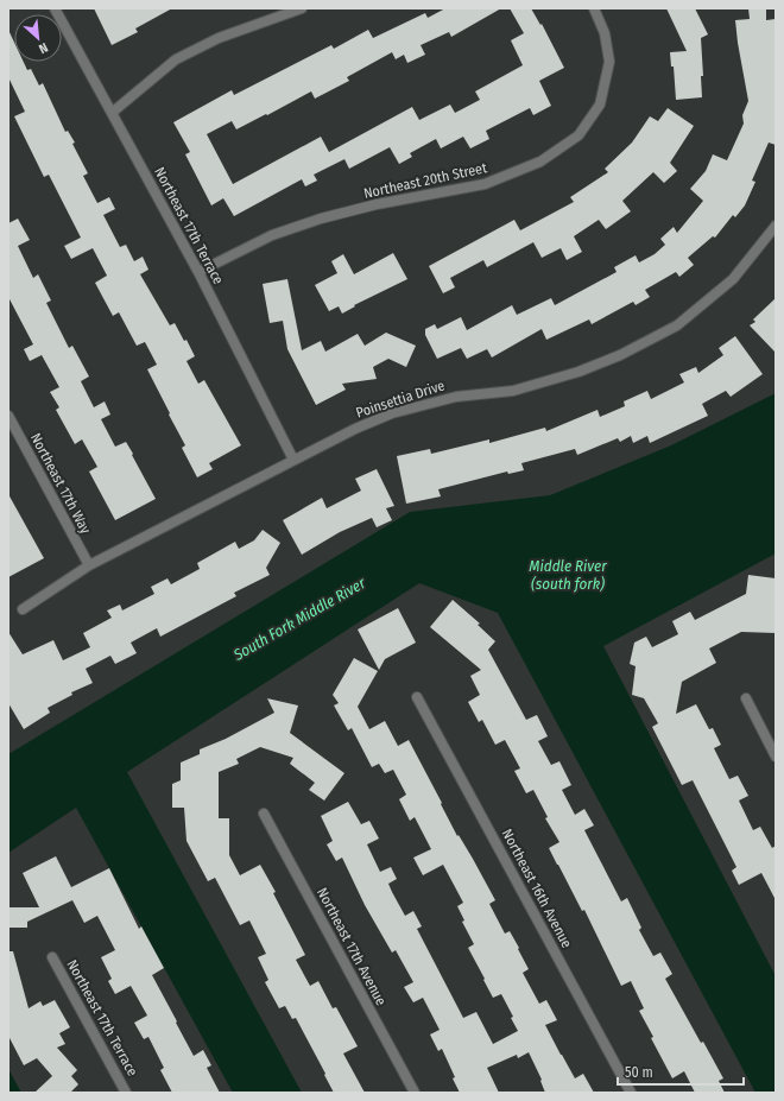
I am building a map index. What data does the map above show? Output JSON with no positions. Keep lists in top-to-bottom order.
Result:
{
  "streets": {
    "street": [
      "Northeast 20th Street",
      "Northeast 17th Terrace",
      "Poinsettia Drive",
      "Northeast 17th Way",
      "Northeast 16th Avenue",
      "Northeast 17th Avenue"
    ]
  },
  "crossings": [
    ["Northeast 20th Street", "Northeast 17th Terrace"],
    ["Northeast 17th Terrace", "Poinsettia Drive"],
    ["Poinsettia Drive", "Northeast 17th Way"]
  ],
  "water": ["Middle River (south fork)", "South Fork Middle River"],
  "scale_bar": "50 m",
  "north": "bottom right"
}
